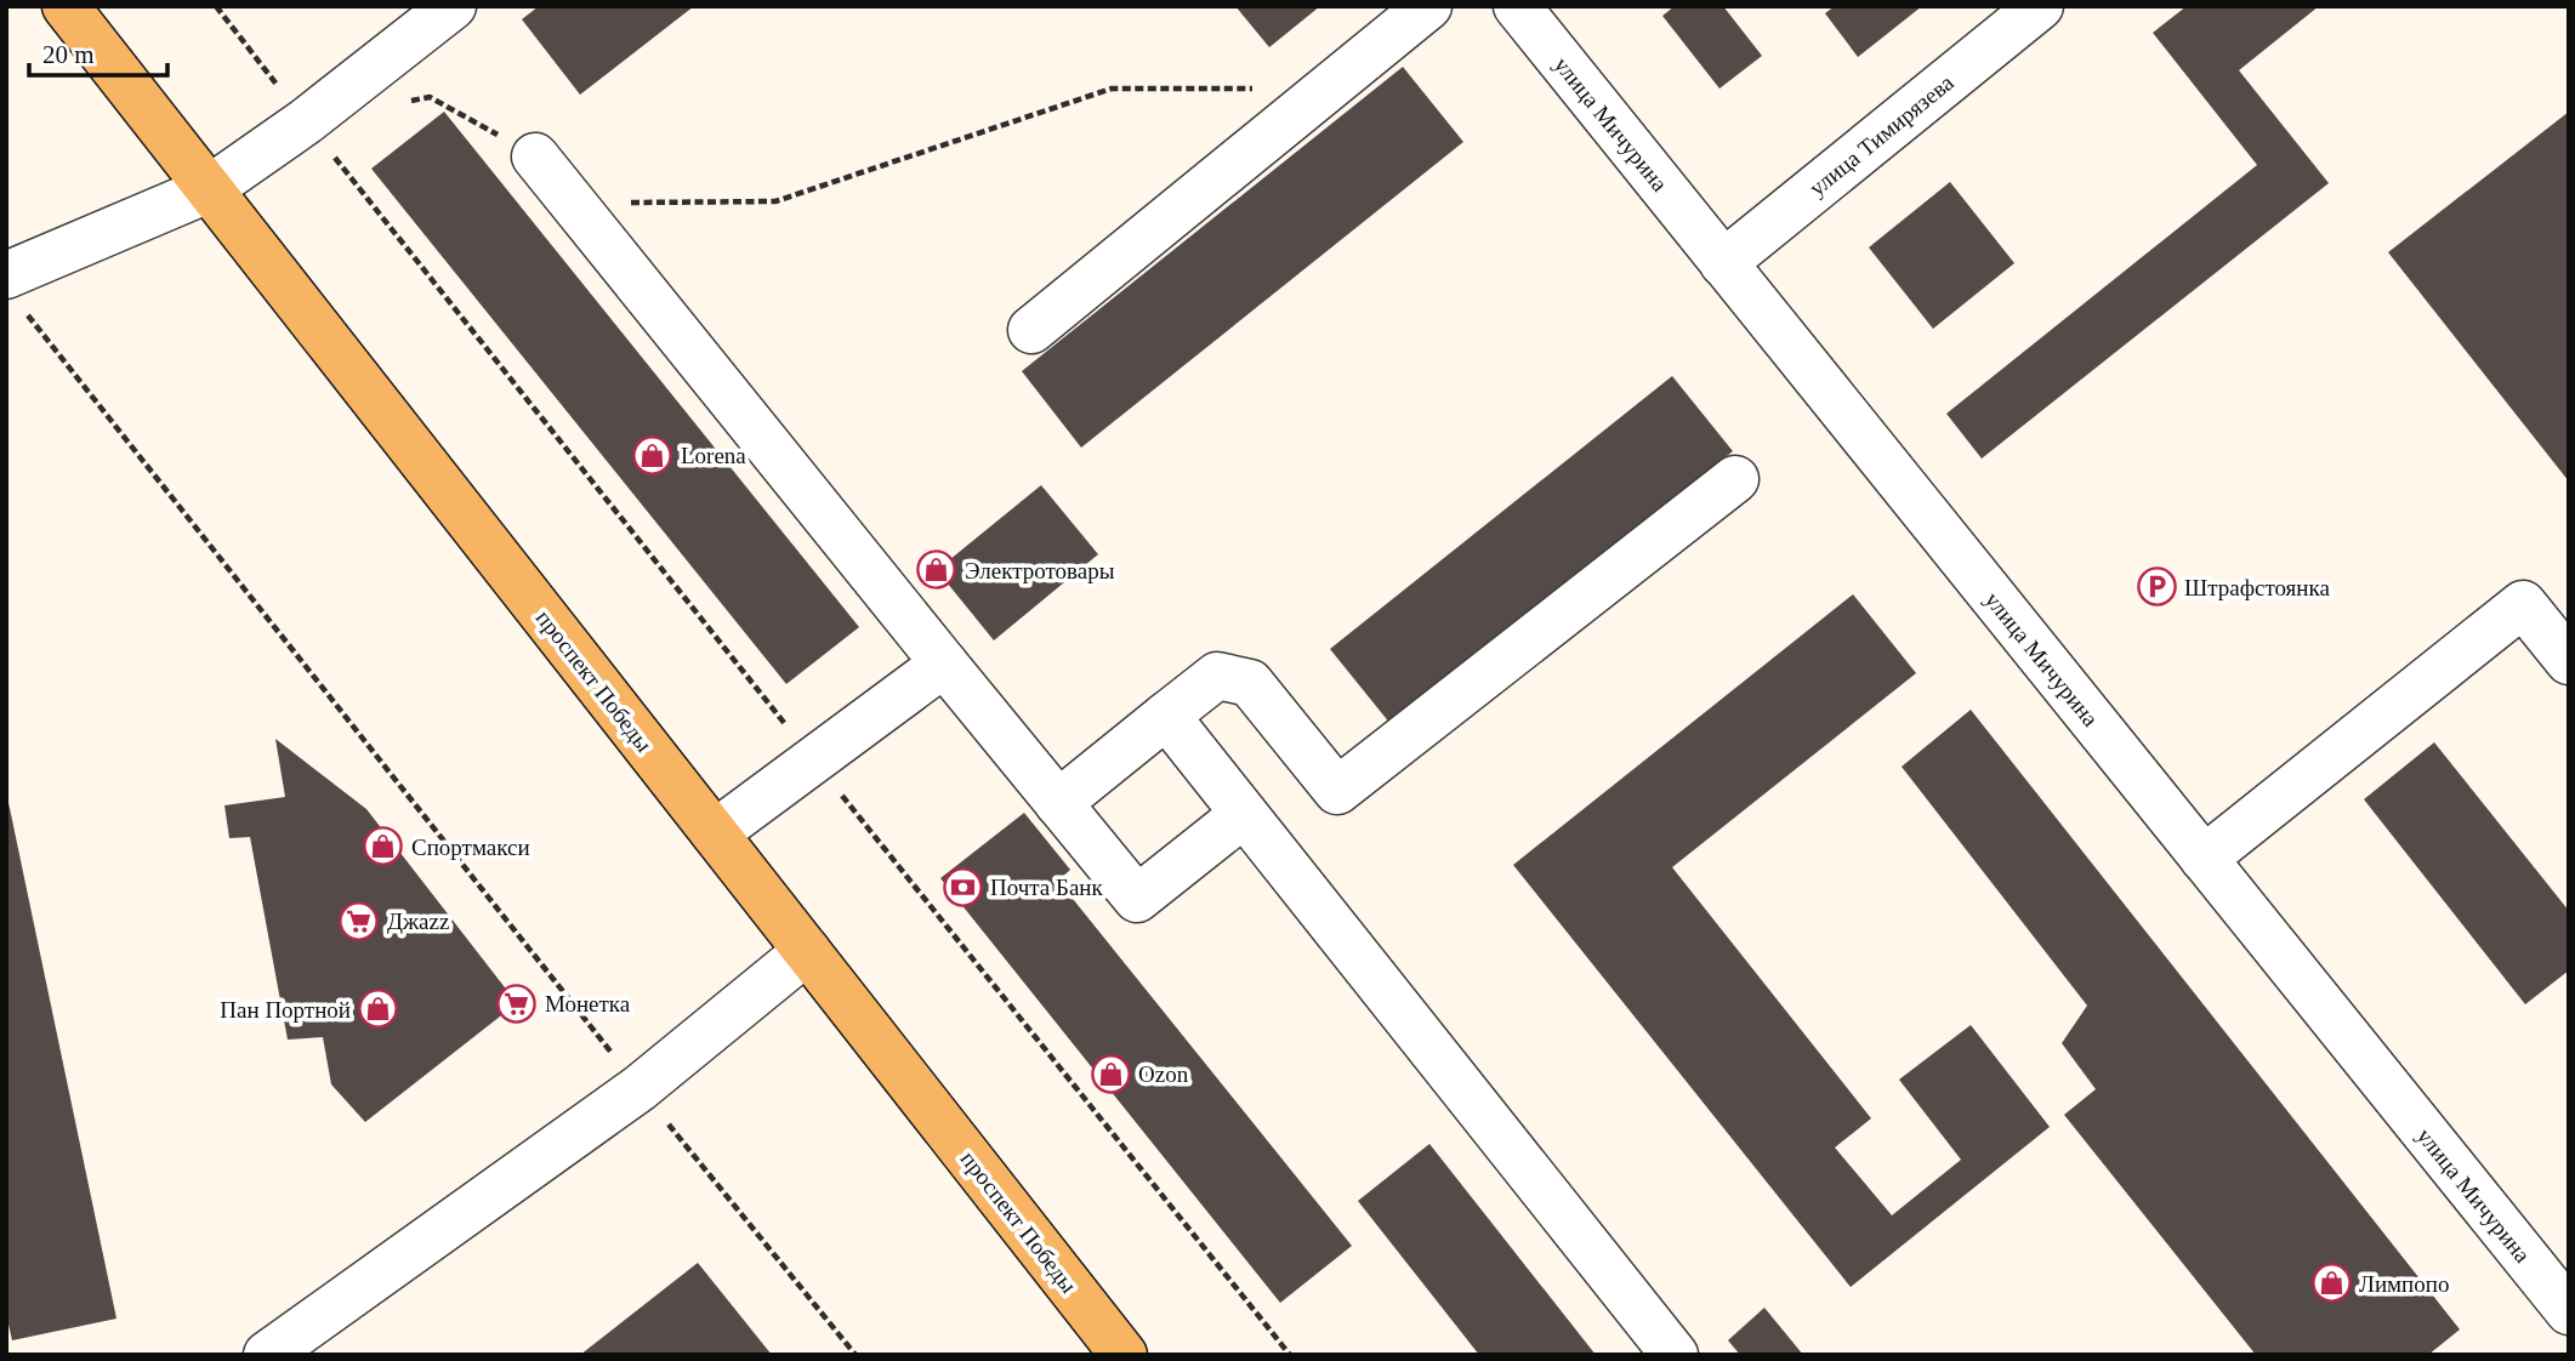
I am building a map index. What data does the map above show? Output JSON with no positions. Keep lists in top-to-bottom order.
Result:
{
  "streets": {
    "main road": ["проспект Победы"],
    "street": ["улица Мичурина", "улица Тимирязева"]
  },
  "crossings": [
    ["улица Мичурина", "улица Тимирязева"]
  ],
  "places": {
    "shop": [
      "Lorena",
      "Электротовары",
      "Спортмакси",
      "Пан Портной",
      "Ozon",
      "Лимпопо"
    ],
    "parking": ["Штрафстоянка"],
    "bank": ["Почта Банк"],
    "supermarket": ["Джаzz", "Монетка"]
  },
  "scale_bar": "20 m"
}
